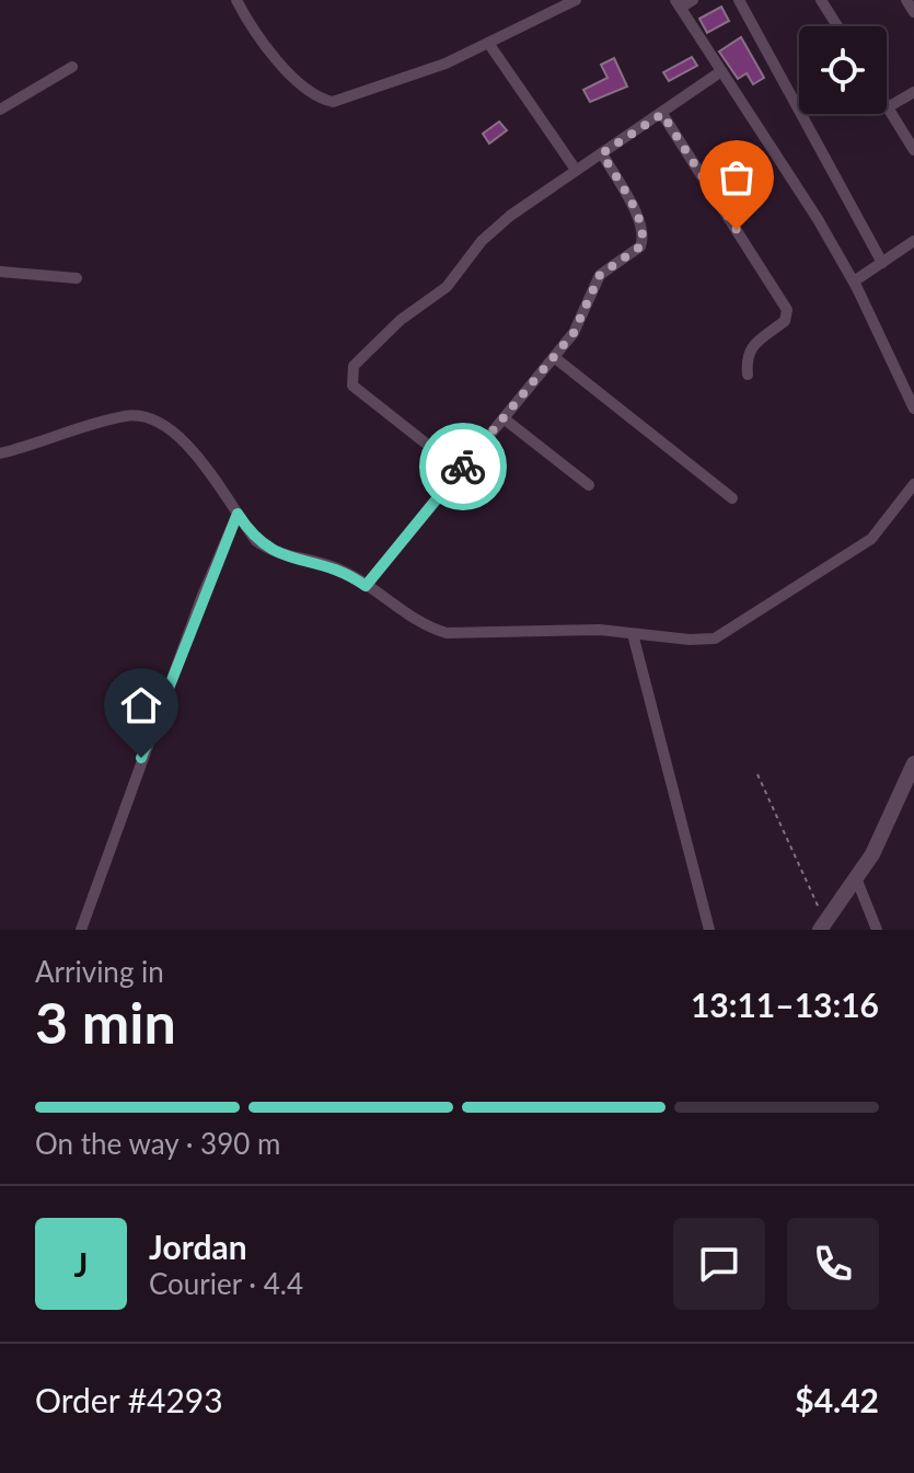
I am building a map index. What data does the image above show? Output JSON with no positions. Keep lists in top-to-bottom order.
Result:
{
  "page": {
    "heading": ["3 min", "Arriving in", "13:11–13:16"],
    "panel": [
      "Jordan",
      "Courier · 4.4",
      "Order #4293",
      "$4.42"
    ],
    "bar": "On the way · 390 m",
    "round": "J"
  }
}
